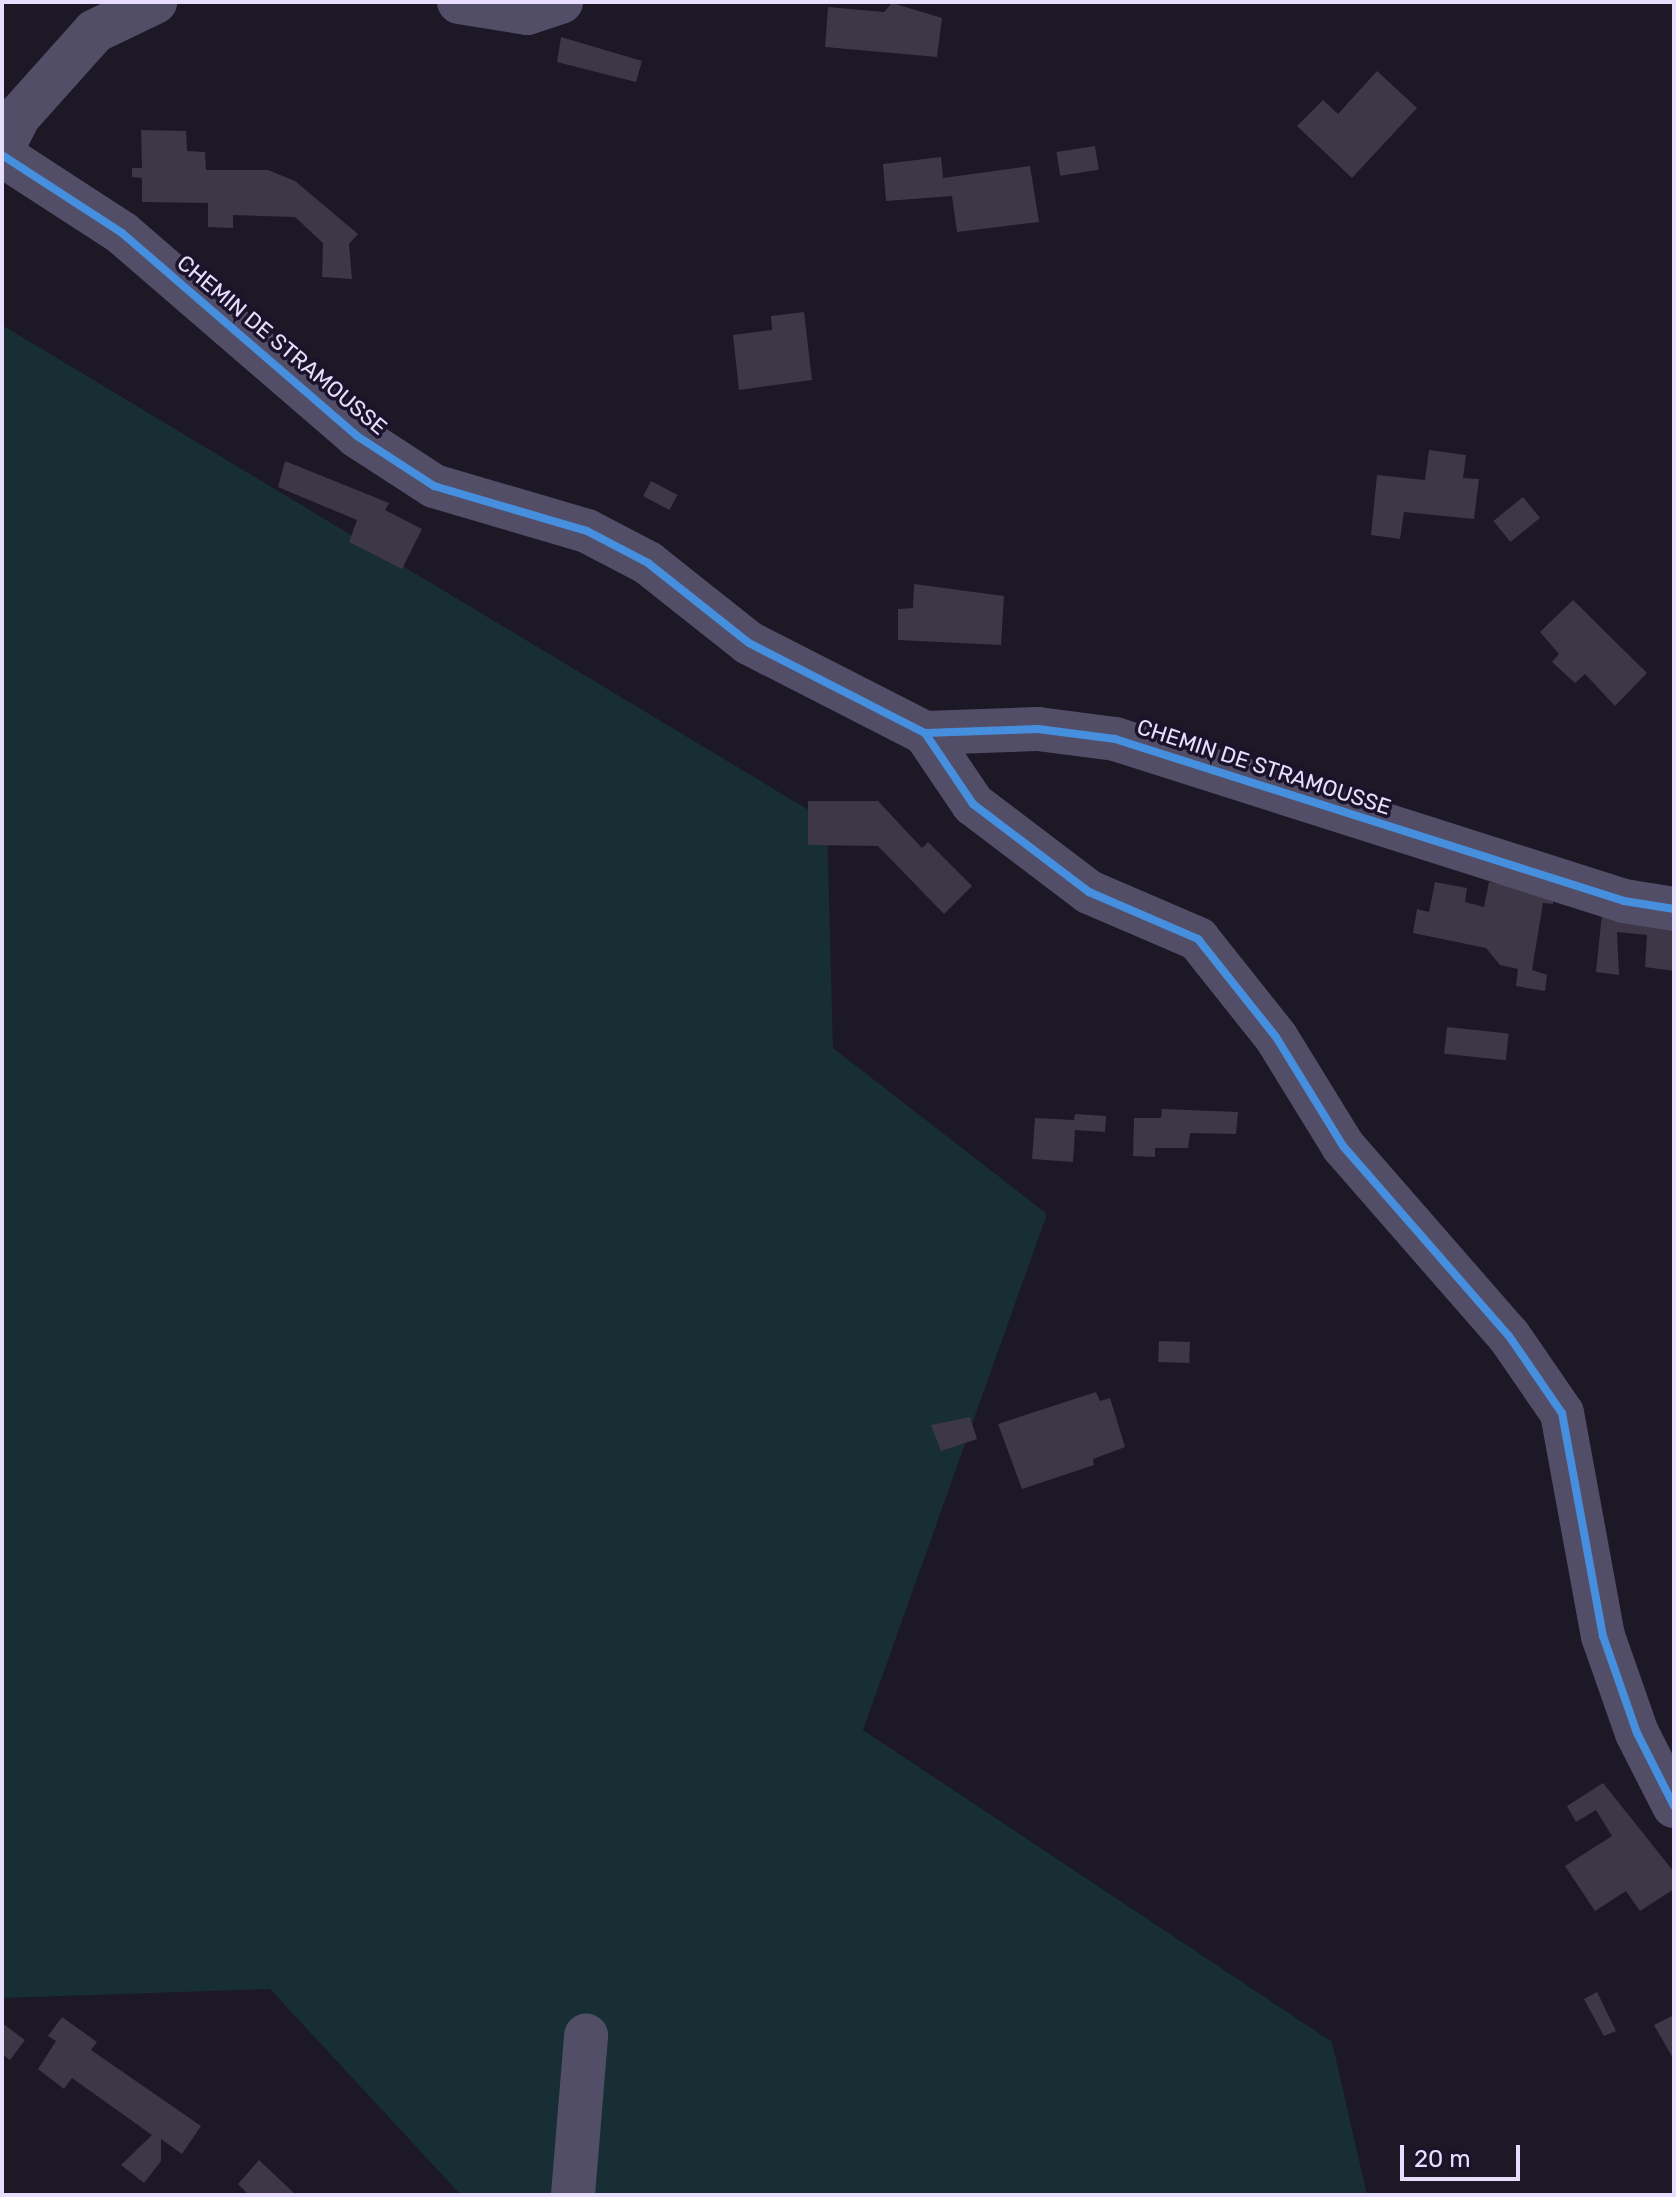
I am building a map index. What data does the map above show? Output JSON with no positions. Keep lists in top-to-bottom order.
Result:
{
  "streets": {
    "street": ["CHEMIN DE STRAMOUSSE"]
  },
  "scale_bar": "20 m"
}
